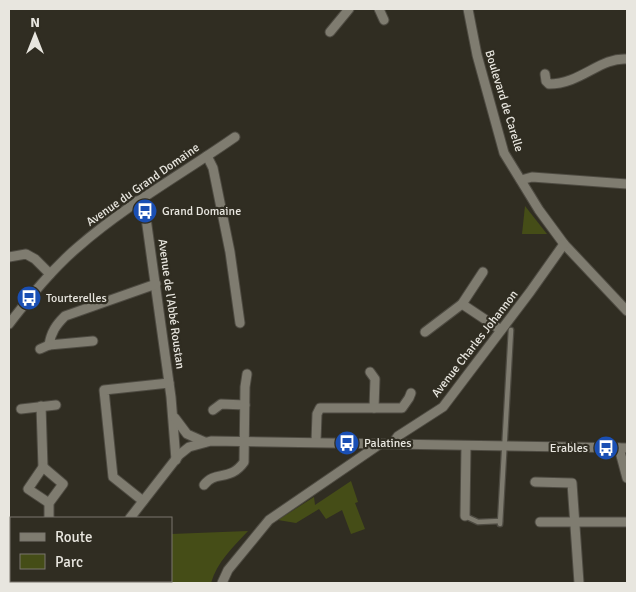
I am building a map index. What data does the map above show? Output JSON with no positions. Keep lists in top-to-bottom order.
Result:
{
  "streets": {
    "street": [
      "Boulevard de Carelle",
      "Avenue du Grand Domaine",
      "Avenue de l'Abbé Roustan",
      "Avenue Charles Johannon"
    ]
  },
  "crossings": [
    ["Boulevard de Carelle", "Avenue Charles Johannon"],
    ["Avenue du Grand Domaine", "Avenue de l'Abbé Roustan"]
  ],
  "places": {
    "bus stop": [
      "Grand Domaine",
      "Tourterelles",
      "Palatines",
      "Erables"
    ]
  },
  "legend": ["Route", "Parc"],
  "north": "top"
}
